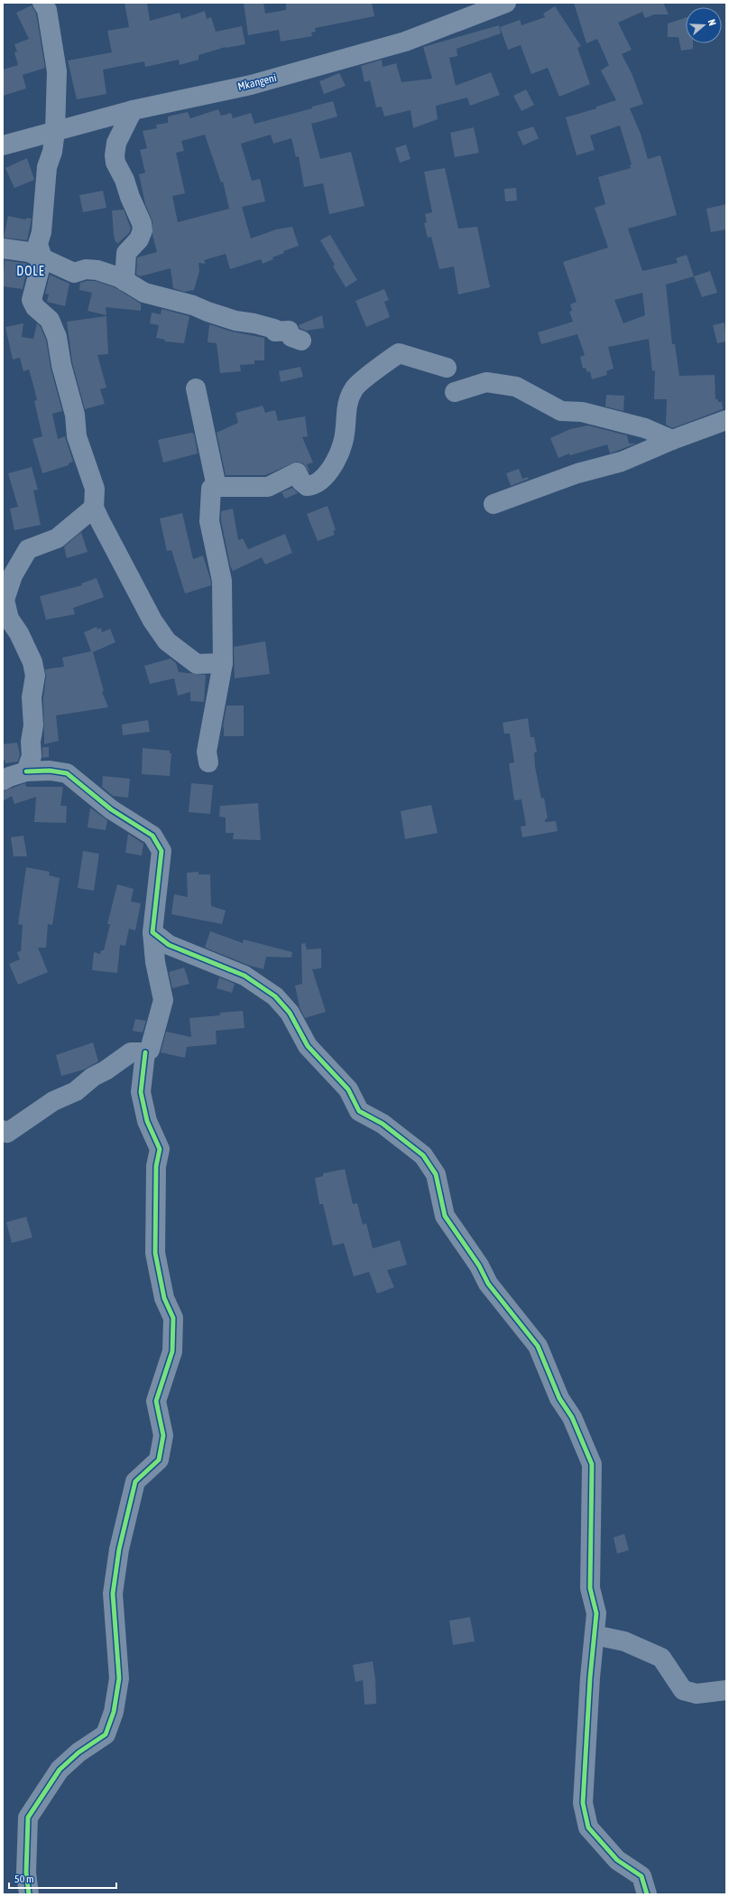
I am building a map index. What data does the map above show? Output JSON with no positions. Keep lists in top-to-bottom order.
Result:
{
  "streets": {
    "street": ["Mkangeni"]
  },
  "districts": ["DOLE"],
  "scale_bar": "50 m",
  "north": "right"
}
